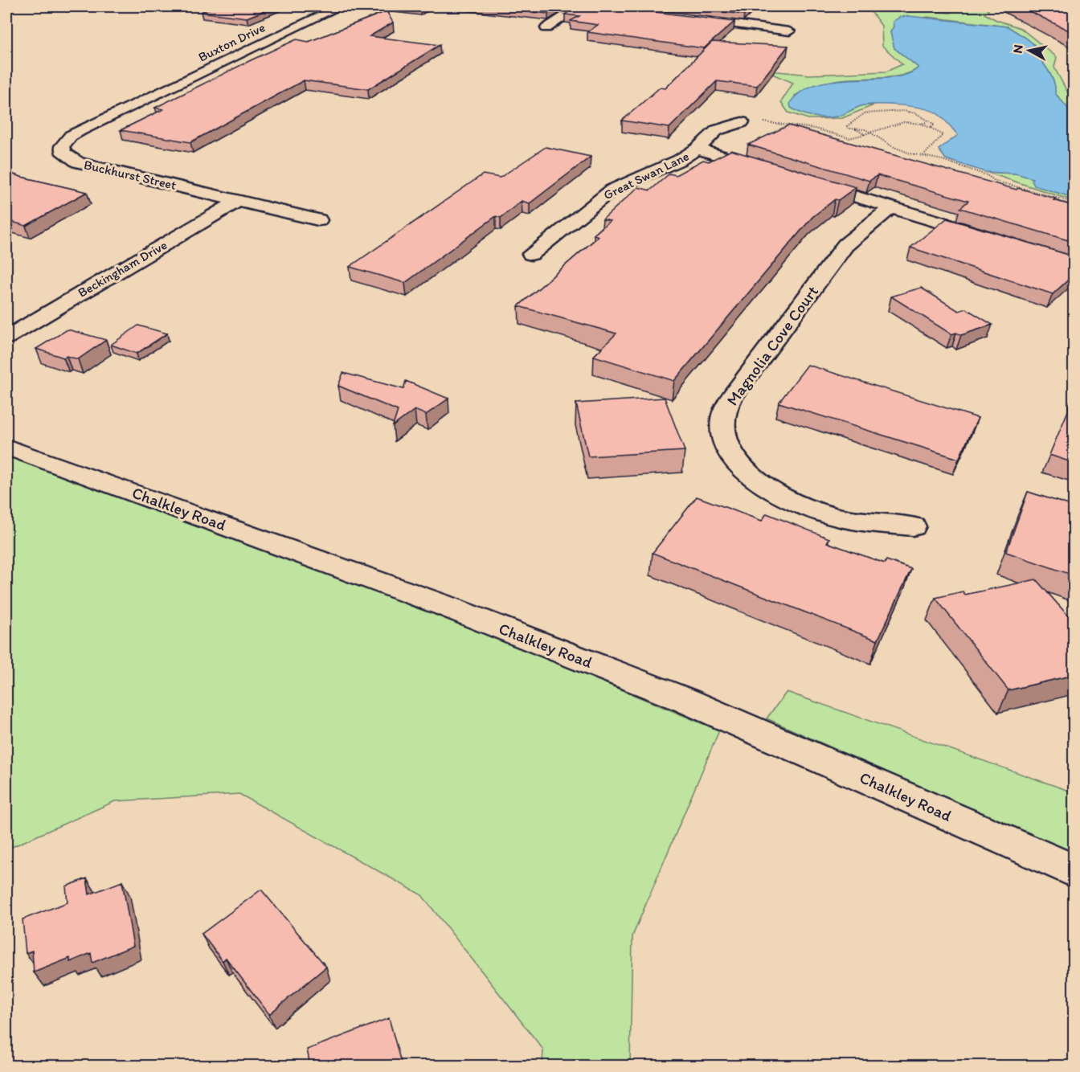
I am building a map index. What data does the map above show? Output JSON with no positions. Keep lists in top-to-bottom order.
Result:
{
  "streets": {
    "street": [
      "Buxton Drive",
      "Buckhurst Street",
      "Great Swan Lane",
      "Beckingham Drive",
      "Magnolia Cove Court",
      "Chalkley Road"
    ]
  },
  "crossings": [
    ["Buxton Drive", "Buckhurst Street"],
    ["Buckhurst Street", "Beckingham Drive"]
  ],
  "north": "left"
}
